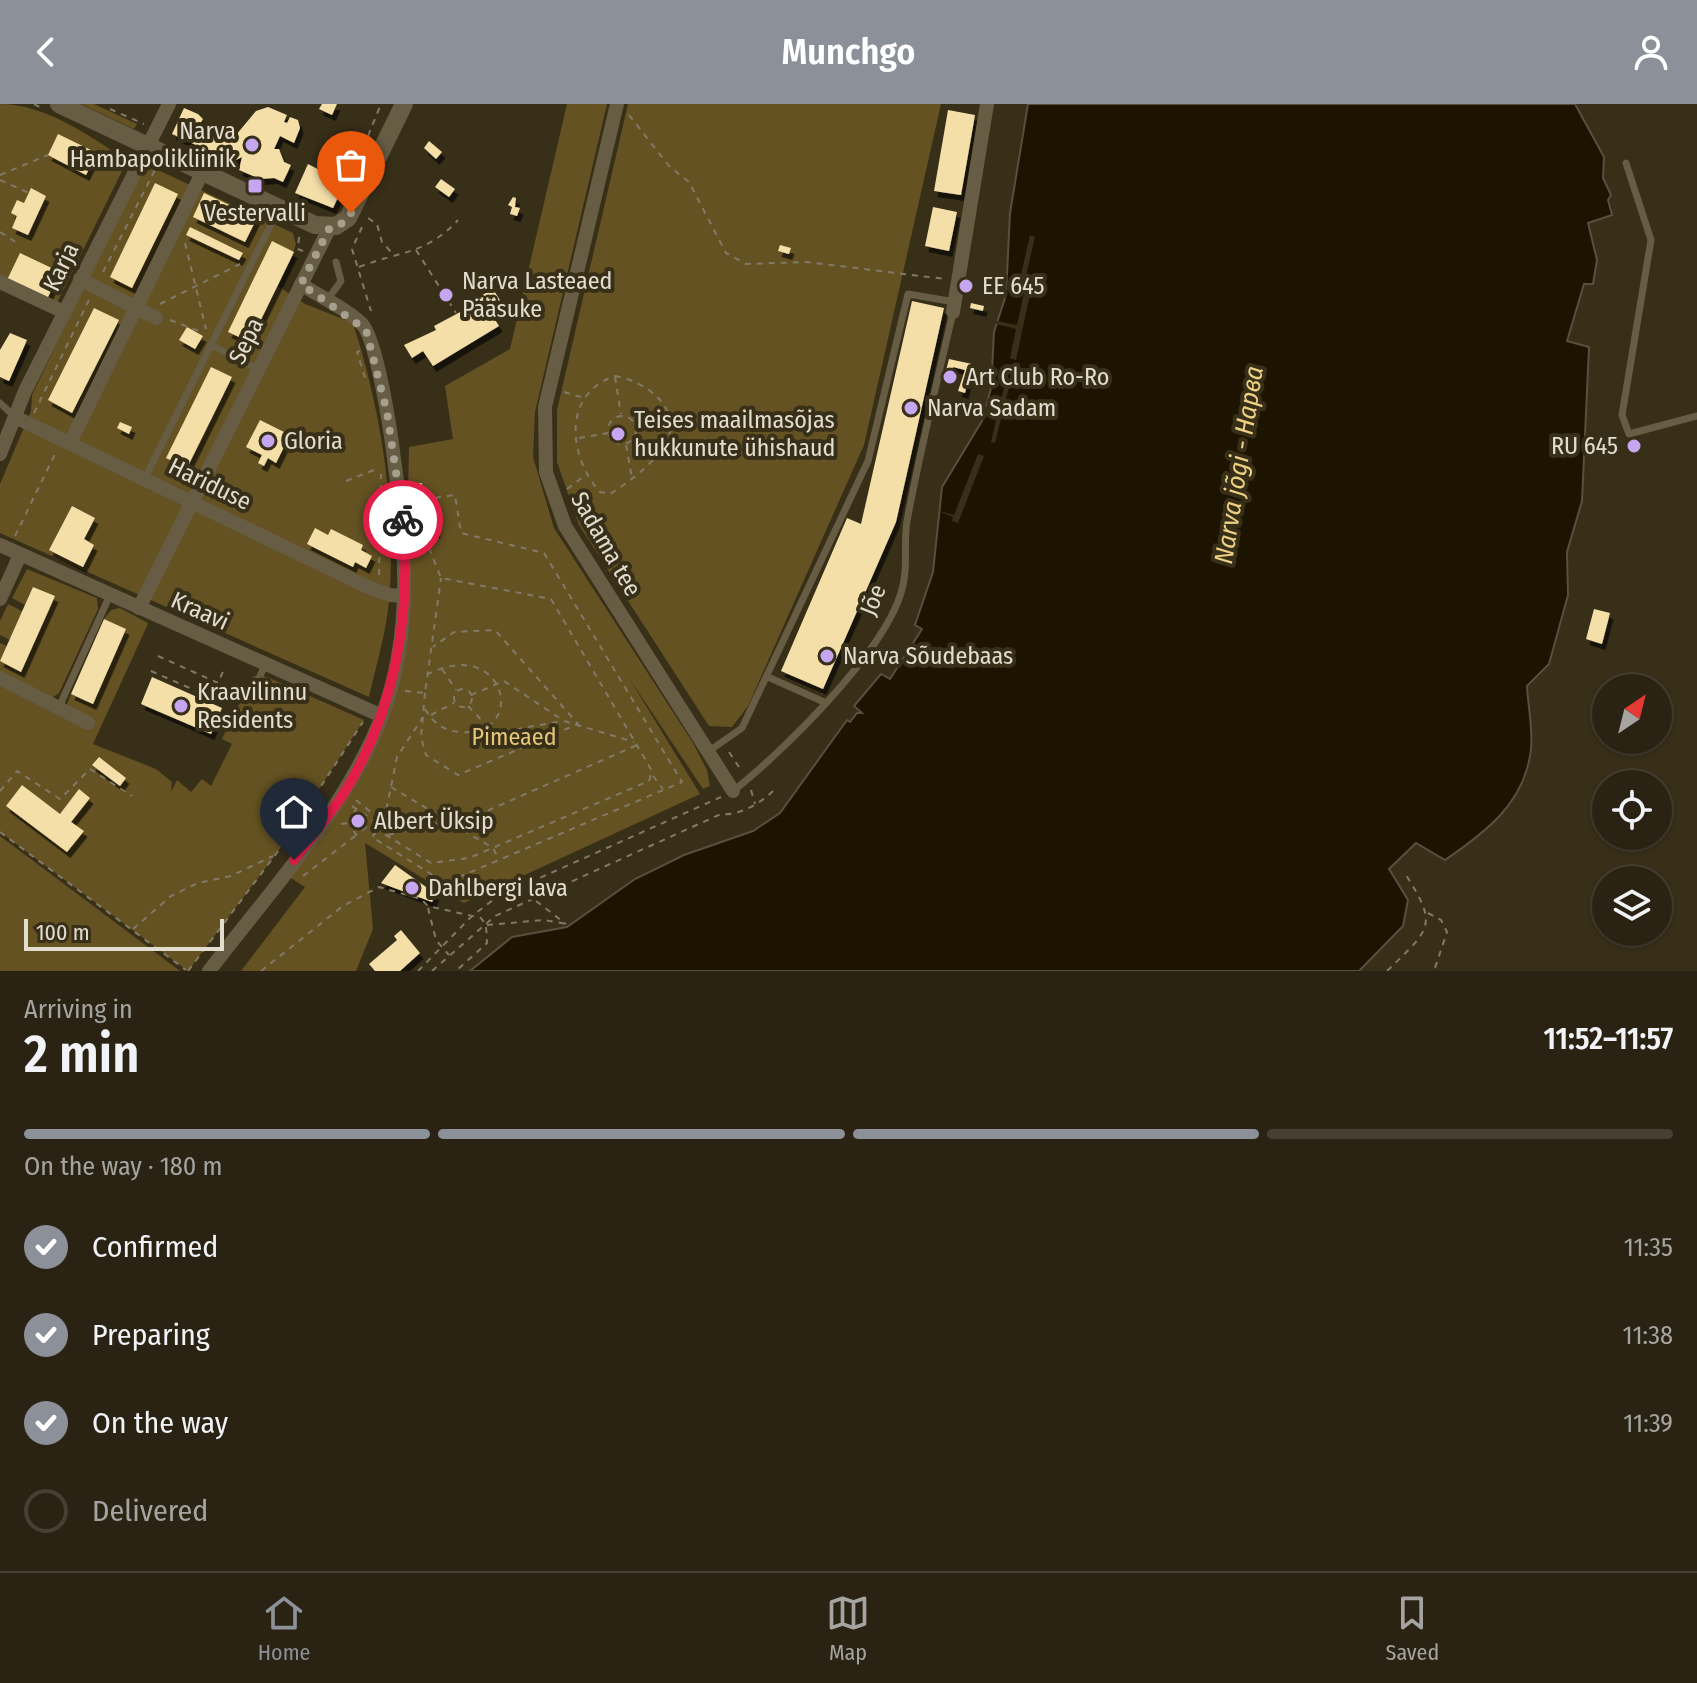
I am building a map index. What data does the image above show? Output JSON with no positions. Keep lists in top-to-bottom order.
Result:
{
  "streets": {
    "street": [
      "Karja",
      "Sepa",
      "Hariduse",
      "Sadama tee",
      "Jõe",
      "Kraavi"
    ]
  },
  "crossings": [
    ["Karja", "Hariduse"],
    ["Sepa", "Hariduse"],
    ["Sepa", "Kraavi"],
    ["Sadama tee", "Jõe"]
  ],
  "water": ["Narva jõgi - Нарва"],
  "parks": ["Pimeaed"],
  "places": {
    "other": [
      "Narva Hambapolikliinik",
      "EE 645",
      "Narva Lasteaed Pääsuke",
      "Art Club Ro-Ro",
      "Narva Sadam",
      "Teises maailmasõjas hukkunute ühishaud",
      "Gloria",
      "RU 645",
      "Narva Sõudebaas",
      "Kraavilinnu Residents",
      "Albert Üksip",
      "Dahlbergi lava"
    ],
    "transit": ["Vestervalli"]
  },
  "scale_bar": "100 m",
  "north": "top right",
  "page": {
    "header": "Munchgo",
    "scale": "100 m",
    "heading": ["2 min", "Arriving in", "11:52–11:57"],
    "bar": "On the way · 180 m",
    "list": [
      ["Confirmed", "11:35"],
      ["Preparing", "11:38"],
      ["On the way", "11:39"],
      "Delivered"
    ],
    "tabs": ["Home", "Map", "Saved"]
  }
}
